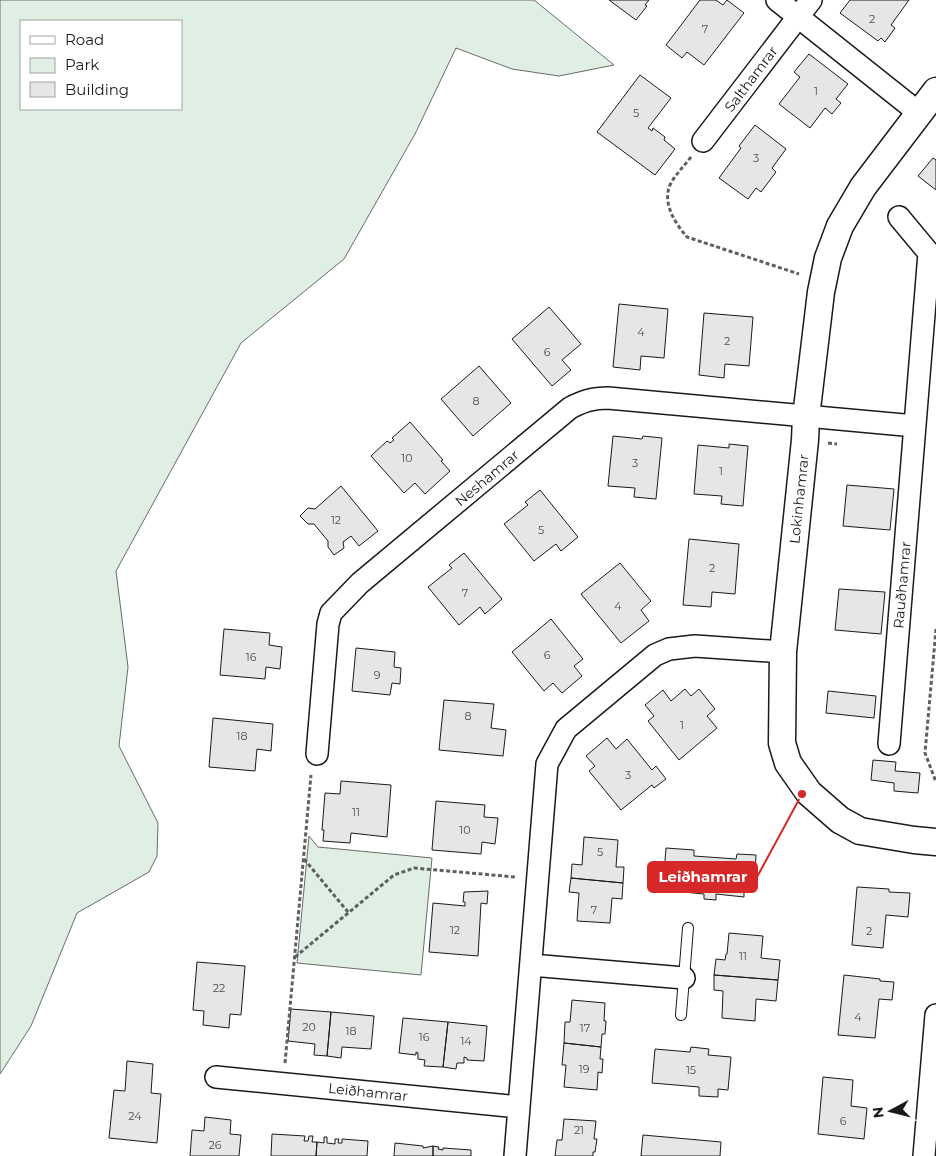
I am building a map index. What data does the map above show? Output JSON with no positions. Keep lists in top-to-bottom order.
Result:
{
  "streets": {
    "street": [
      "Salthamrar",
      "Neshamrar",
      "Lokinhamrar",
      "Rauðhamrar",
      "Leiðhamrar"
    ]
  },
  "crossings": [
    ["Neshamrar", "Lokinhamrar"]
  ],
  "places": ["Leiðhamrar"],
  "house_numbers": [
    "2",
    "7",
    "1",
    "5",
    "3",
    "4",
    "2",
    "6",
    "8",
    "10",
    "3",
    "1",
    "12",
    "5",
    "2",
    "7",
    "4",
    "6",
    "16",
    "9",
    "8",
    "1",
    "18",
    "3",
    "11",
    "10",
    "5",
    "7",
    "12",
    "2",
    "11",
    "22",
    "4",
    "20",
    "17",
    "18",
    "16",
    "14",
    "19",
    "15",
    "24",
    "6",
    "21",
    "26"
  ],
  "legend": ["Road", "Park", "Building"],
  "north": "left"
}
